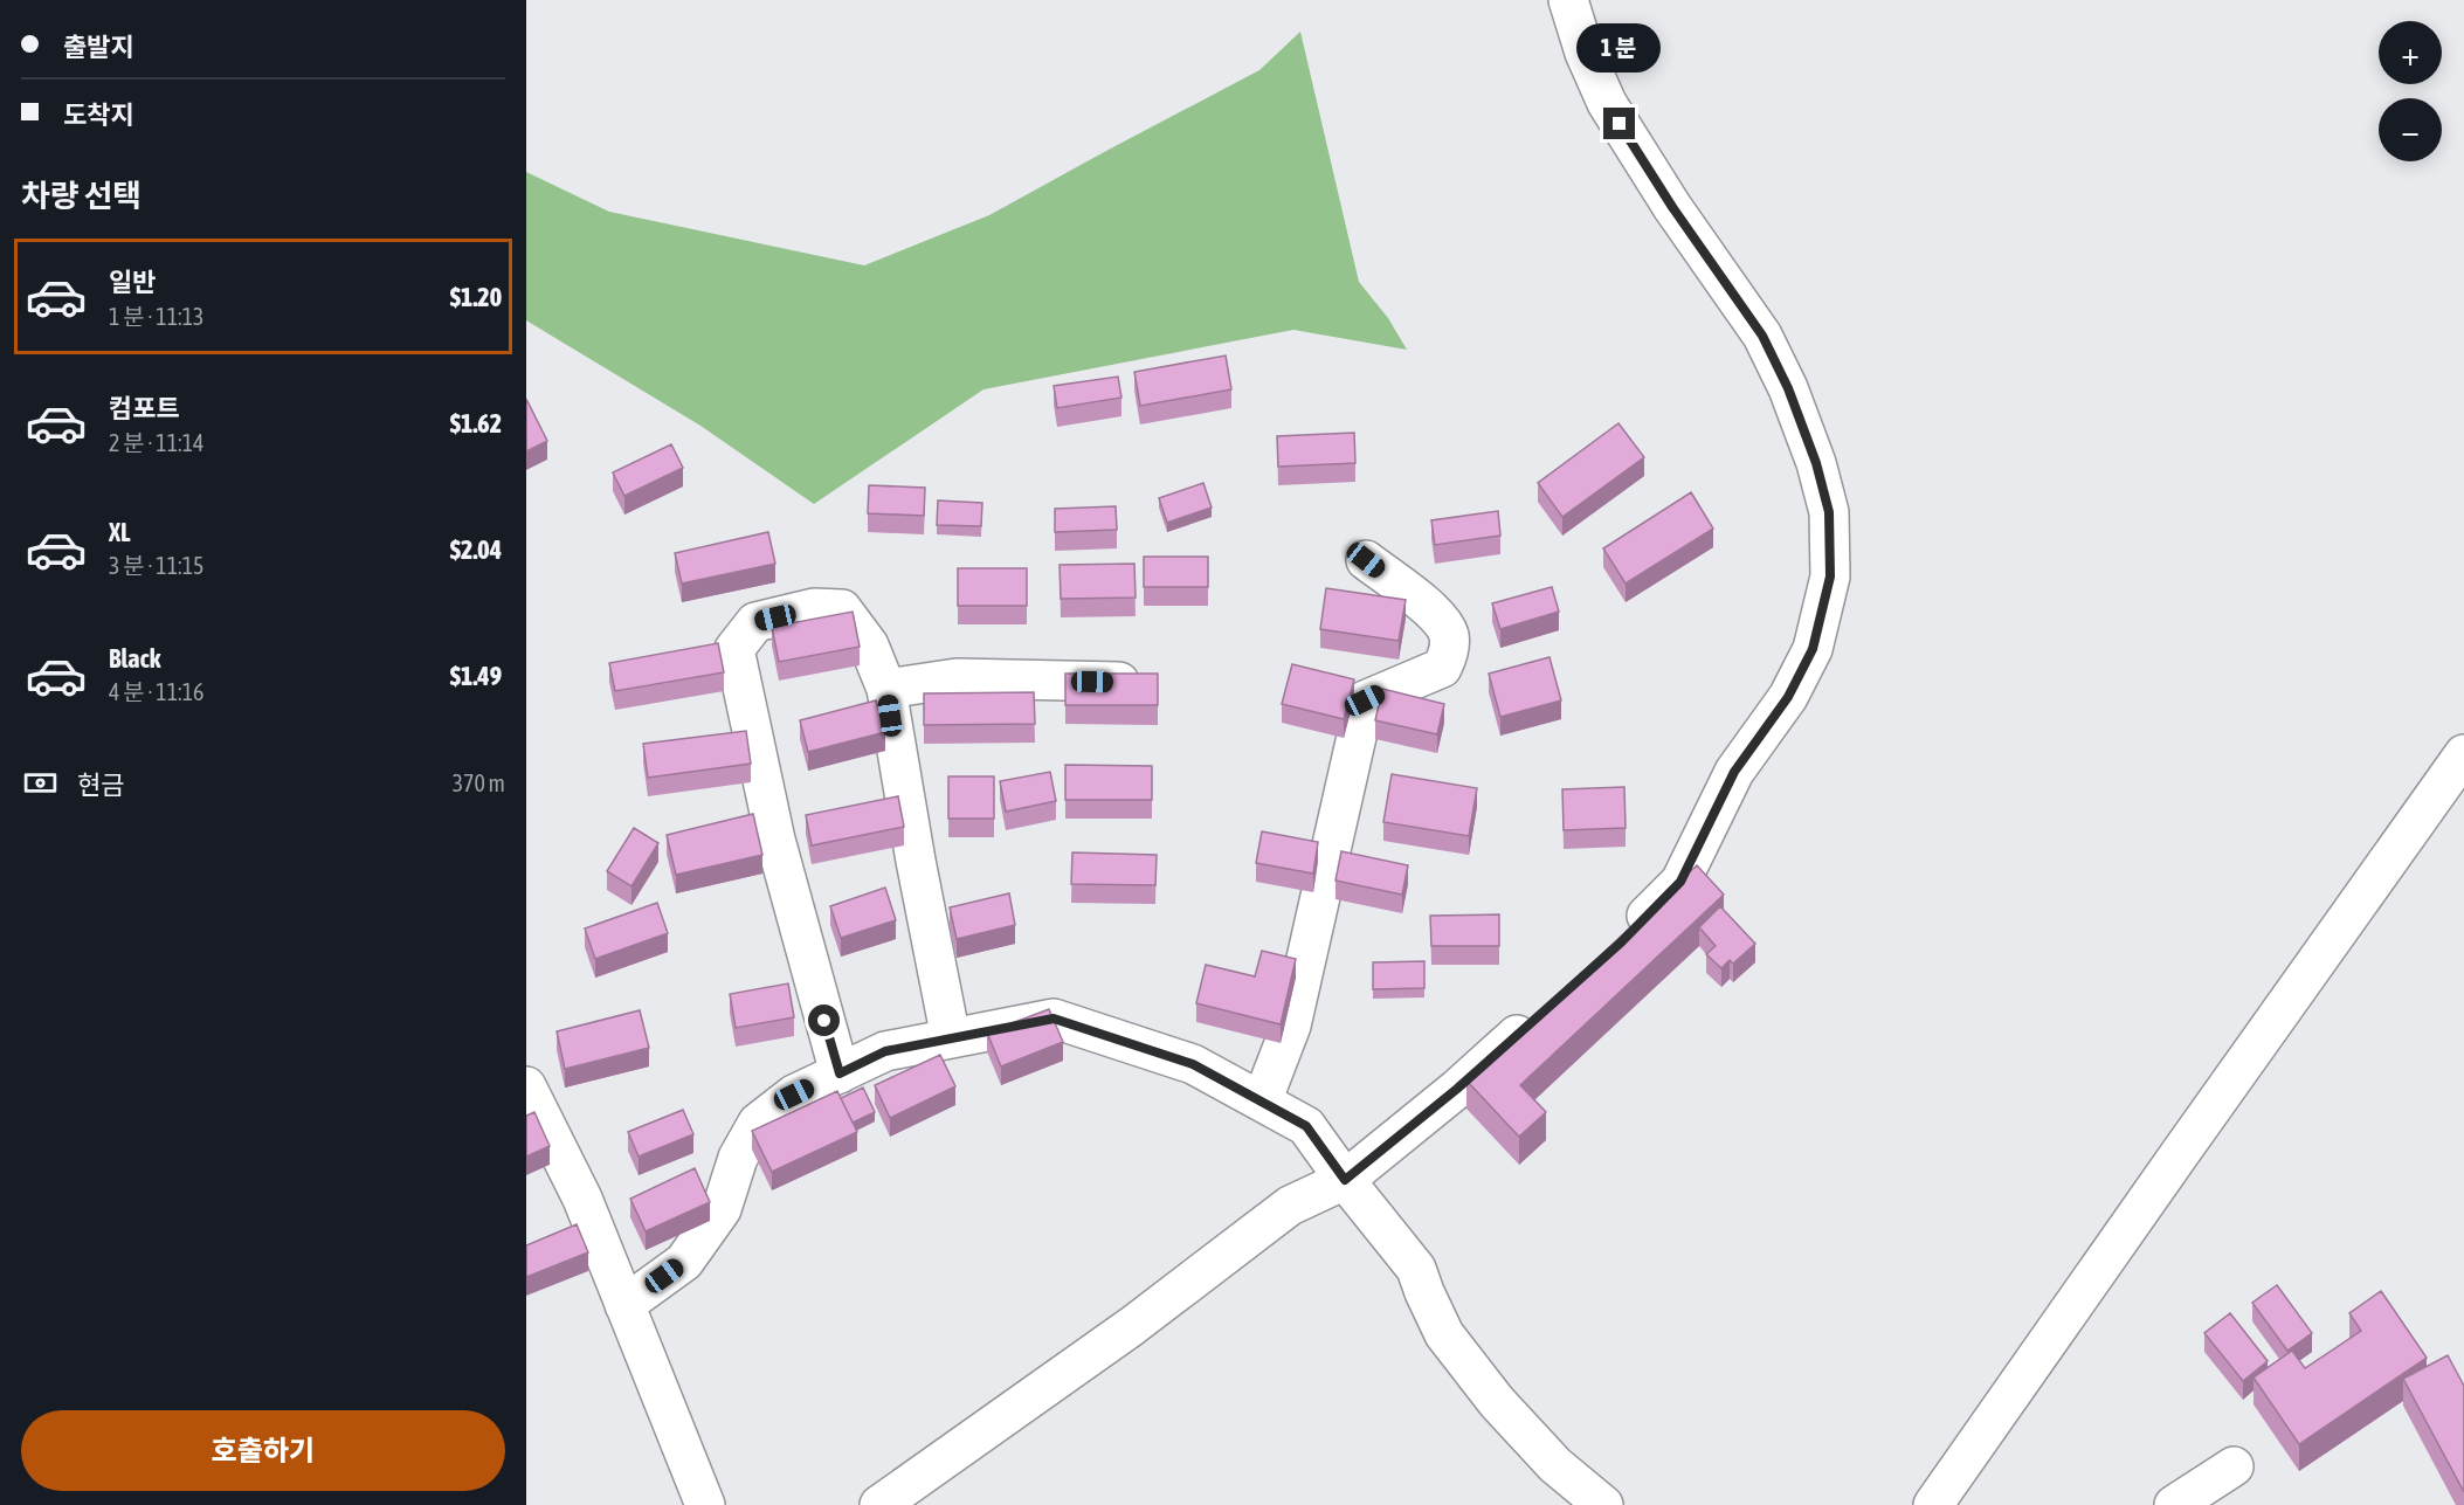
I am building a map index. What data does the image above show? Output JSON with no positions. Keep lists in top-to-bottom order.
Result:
{
  "page": {
    "banner": ["출발지", "도착지"],
    "map_buttons": ["+", "−"],
    "bubble": "1 분",
    "heading": "차량 선택",
    "list": [
      {
        "name": "일반",
        "note": "1 분 · 11:13",
        "value": "$1.20"
      },
      {
        "name": "컴포트",
        "note": "2 분 · 11:14",
        "value": "$1.62"
      },
      {
        "name": "XL",
        "note": "3 분 · 11:15",
        "value": "$2.04"
      },
      {
        "name": "Black",
        "note": "4 분 · 11:16",
        "value": "$1.49"
      }
    ],
    "pay": ["현금", "370 m"],
    "buttons": "호출하기"
  }
}
